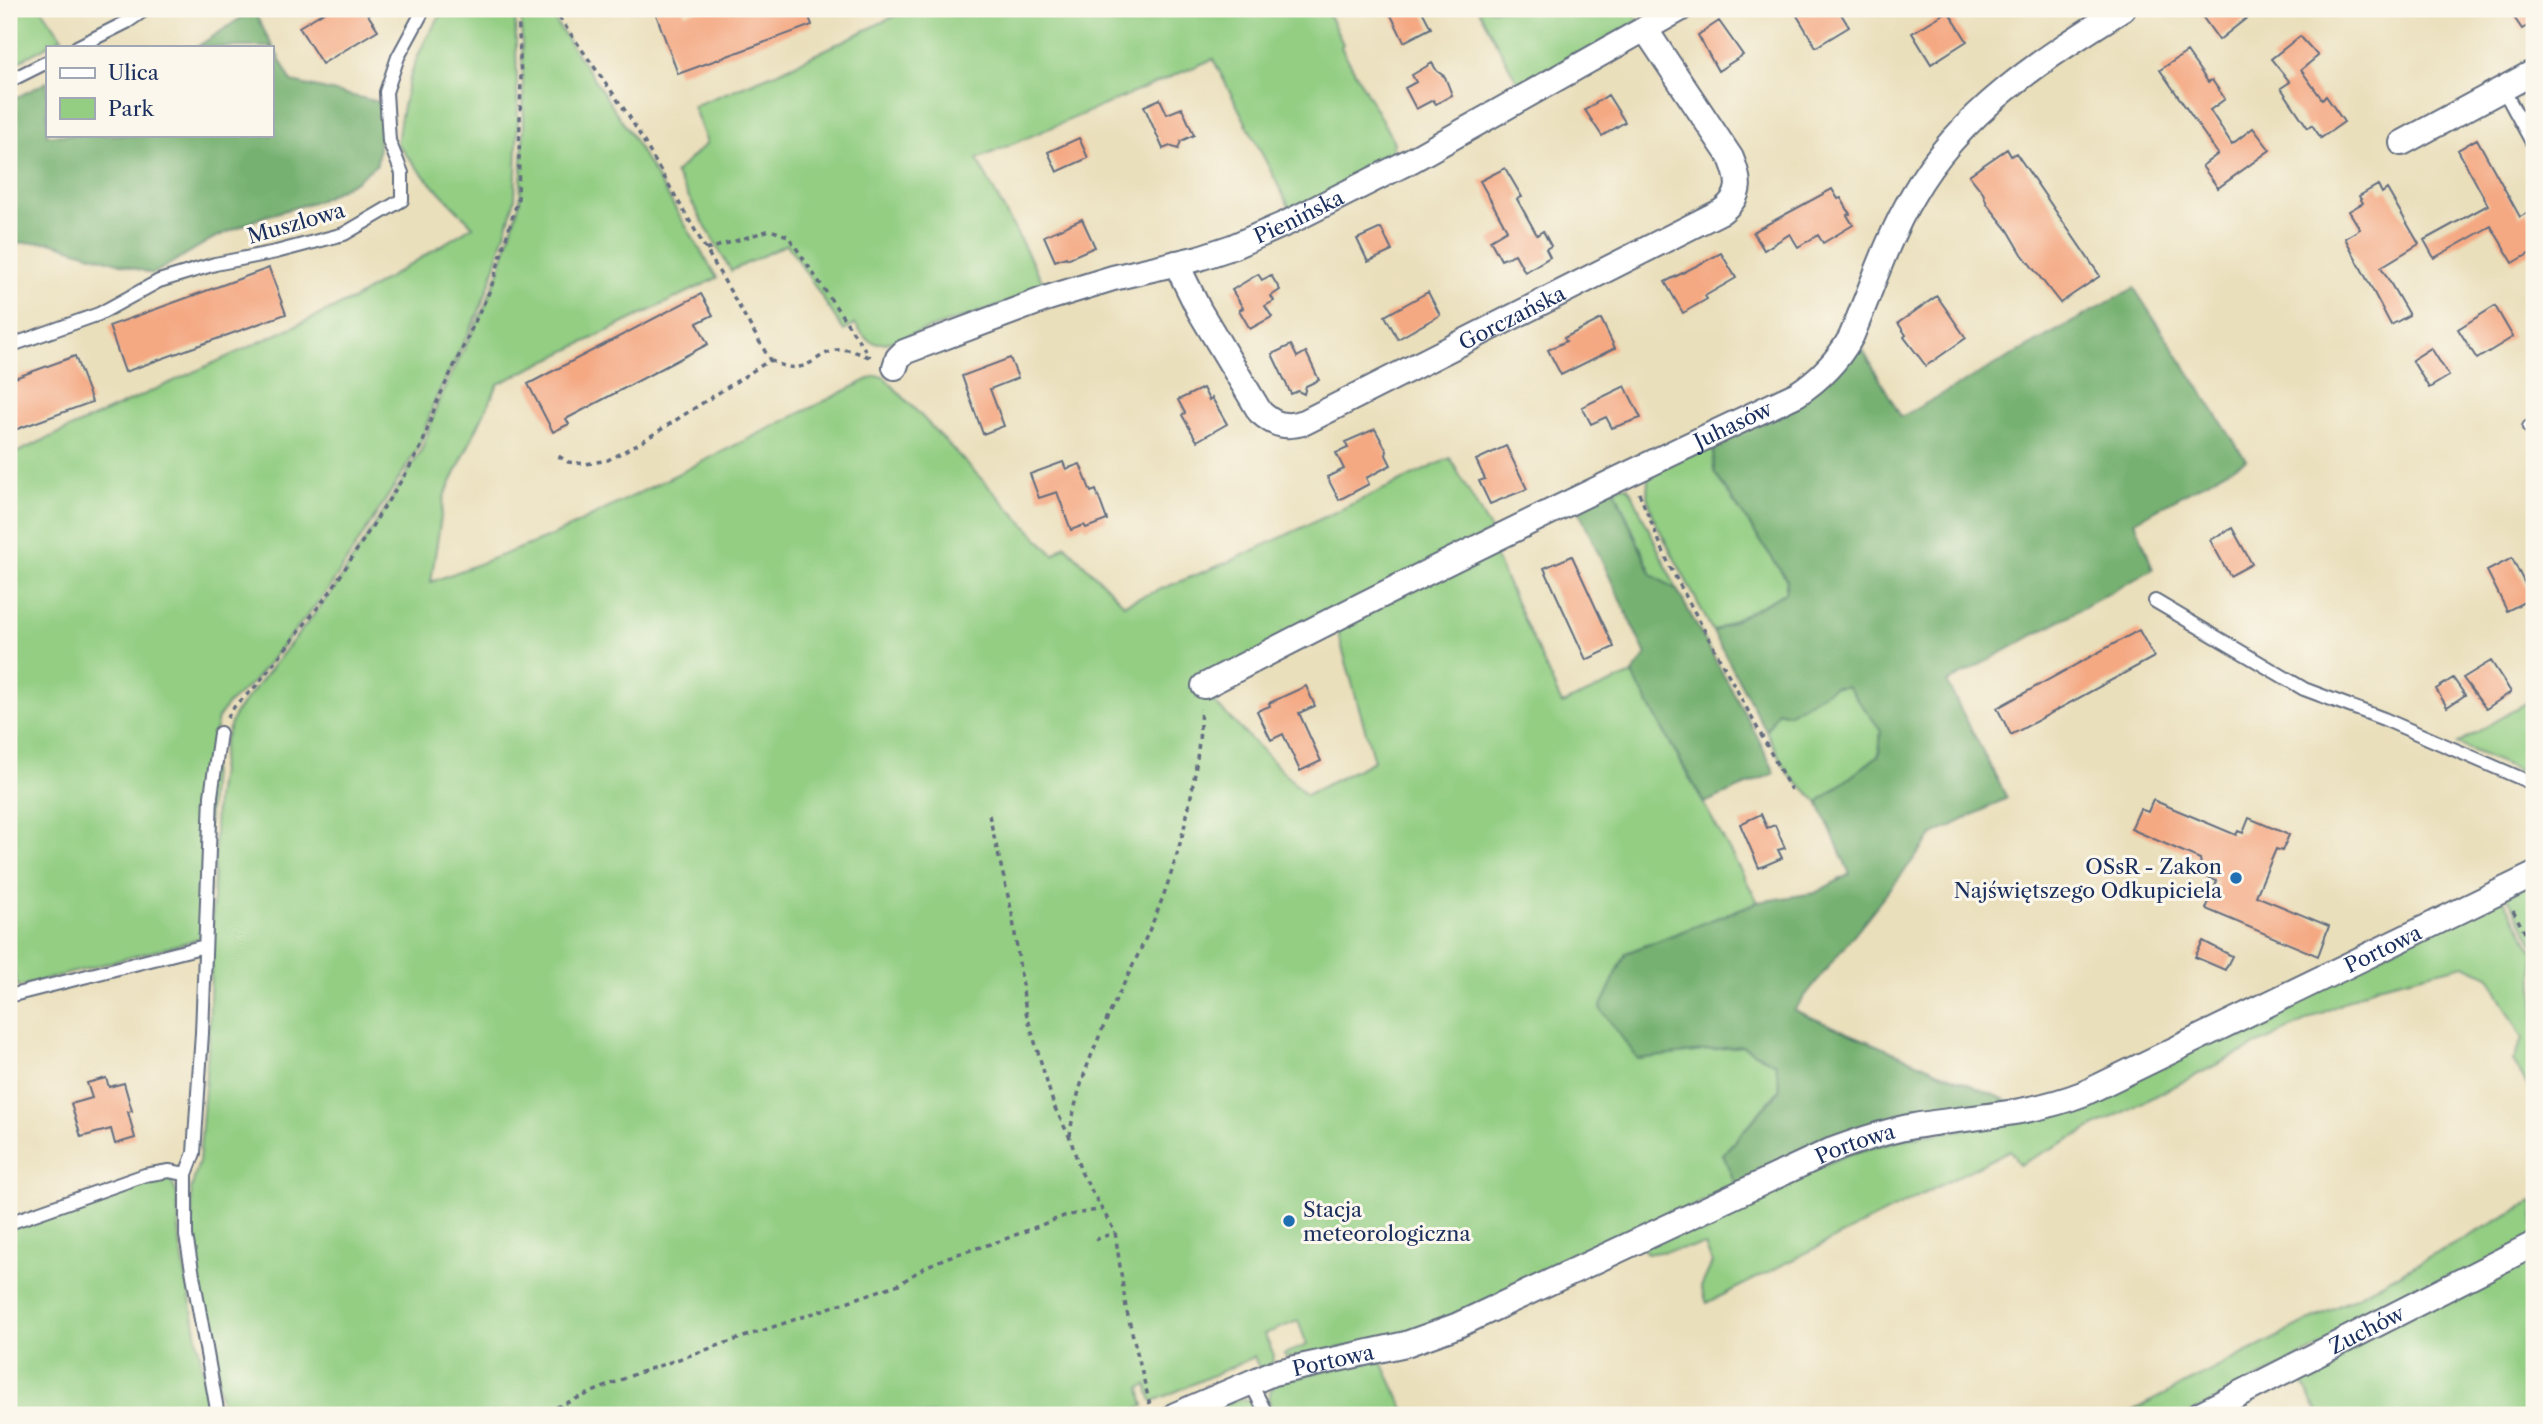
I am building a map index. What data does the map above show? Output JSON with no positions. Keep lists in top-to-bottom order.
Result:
{
  "streets": {
    "street": [
      "Pienińska",
      "Gorczańska",
      "Juhasów",
      "Portowa",
      "Zuchów"
    ],
    "lane": ["Muszlowa"]
  },
  "crossings": [
    ["Pienińska", "Gorczańska"]
  ],
  "places": ["OSsR - Zakon Najświętszego Odkupiciela", "Stacja meteorologiczna"],
  "legend": ["Ulica", "Park"]
}
